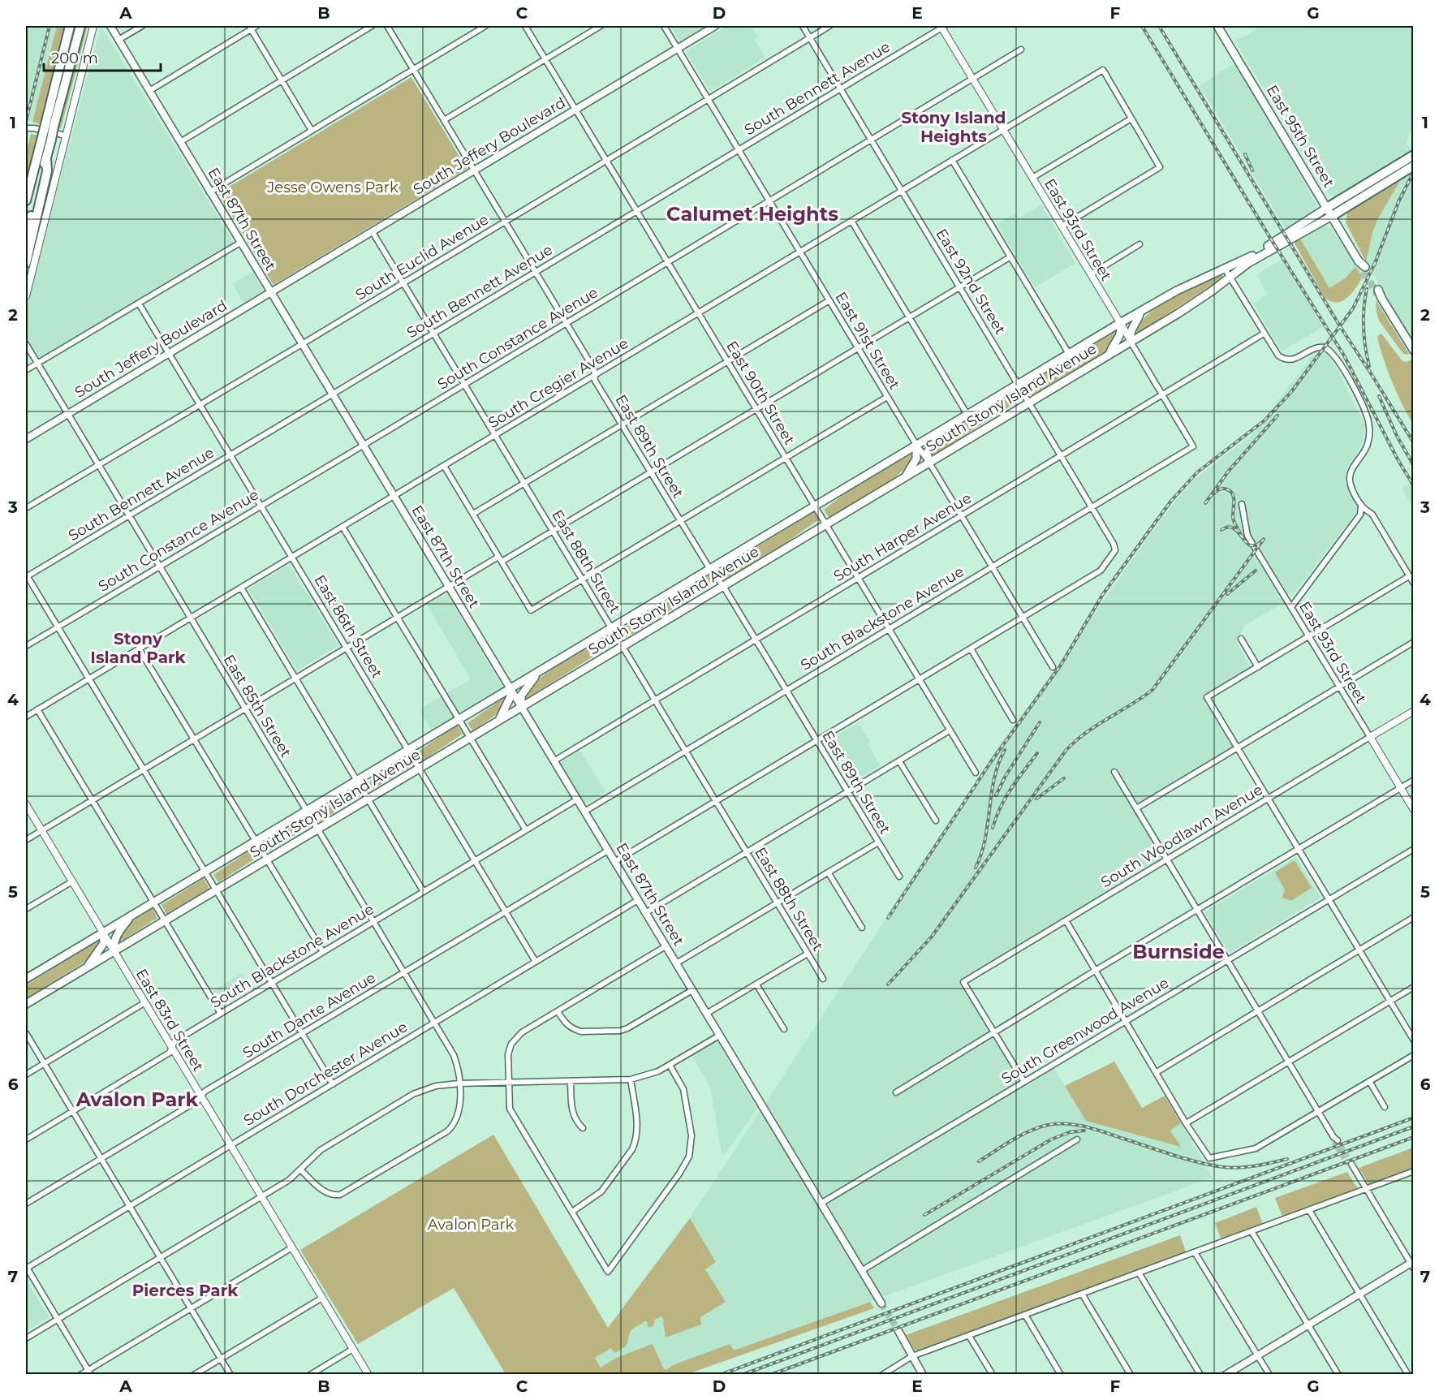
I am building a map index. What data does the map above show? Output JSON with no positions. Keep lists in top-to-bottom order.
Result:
{
  "streets": {
    "main road": [
      "East 95th Street",
      "South Jeffery Boulevard",
      "East 87th Street",
      "South Stony Island Avenue"
    ],
    "street": [
      "South Bennett Avenue",
      "East 93rd Street",
      "South Euclid Avenue",
      "East 92nd Street",
      "South Constance Avenue",
      "East 91st Street",
      "South Cregier Avenue",
      "East 90th Street",
      "East 89th Street",
      "South Harper Avenue",
      "East 88th Street",
      "South Blackstone Avenue",
      "East 86th Street",
      "East 85th Street",
      "South Woodlawn Avenue",
      "South Dante Avenue",
      "East 83rd Street",
      "South Greenwood Avenue",
      "South Dorchester Avenue"
    ]
  },
  "crossings": [
    ["South Bennett Avenue", "East 87th Street"],
    ["South Bennett Avenue", "East 93rd Street"],
    ["South Bennett Avenue", "East 92nd Street"],
    ["South Bennett Avenue", "East 91st Street"],
    ["South Bennett Avenue", "East 90th Street"],
    ["South Bennett Avenue", "East 89th Street"],
    ["South Bennett Avenue", "East 88th Street"],
    ["South Bennett Avenue", "East 86th Street"],
    ["South Bennett Avenue", "East 85th Street"],
    ["East 95th Street", "South Stony Island Avenue"],
    ["South Jeffery Boulevard", "East 87th Street"],
    ["South Jeffery Boulevard", "East 91st Street"],
    ["South Jeffery Boulevard", "East 90th Street"],
    ["South Jeffery Boulevard", "East 89th Street"],
    ["South Jeffery Boulevard", "East 88th Street"],
    ["South Jeffery Boulevard", "East 86th Street"],
    ["South Jeffery Boulevard", "East 85th Street"],
    ["East 87th Street", "South Euclid Avenue"],
    ["East 87th Street", "South Constance Avenue"],
    ["East 87th Street", "South Cregier Avenue"],
    ["East 87th Street", "South Stony Island Avenue"],
    ["East 87th Street", "South Harper Avenue"],
    ["East 87th Street", "South Blackstone Avenue"],
    ["East 87th Street", "South Dante Avenue"],
    ["East 87th Street", "South Greenwood Avenue"],
    ["East 87th Street", "South Dorchester Avenue"],
    ["East 93rd Street", "South Constance Avenue"],
    ["East 93rd Street", "South Cregier Avenue"],
    ["East 93rd Street", "South Stony Island Avenue"],
    ["East 93rd Street", "South Harper Avenue"],
    ["East 93rd Street", "South Blackstone Avenue"],
    ["East 93rd Street", "South Woodlawn Avenue"],
    ["South Euclid Avenue", "East 92nd Street"],
    ["South Euclid Avenue", "East 91st Street"],
    ["South Euclid Avenue", "East 90th Street"],
    ["South Euclid Avenue", "East 89th Street"],
    ["South Euclid Avenue", "East 88th Street"],
    ["South Euclid Avenue", "East 86th Street"],
    ["South Euclid Avenue", "East 85th Street"],
    ["East 92nd Street", "South Constance Avenue"],
    ["East 92nd Street", "East 91st Street"],
    ["East 92nd Street", "South Cregier Avenue"],
    ["East 92nd Street", "South Stony Island Avenue"],
    ["East 92nd Street", "South Harper Avenue"],
    ["East 92nd Street", "South Blackstone Avenue"],
    ["South Constance Avenue", "East 91st Street"],
    ["South Constance Avenue", "East 90th Street"],
    ["South Constance Avenue", "East 89th Street"],
    ["South Constance Avenue", "East 88th Street"],
    ["South Constance Avenue", "East 86th Street"],
    ["South Constance Avenue", "East 85th Street"],
    ["East 91st Street", "South Cregier Avenue"],
    ["East 91st Street", "South Stony Island Avenue"],
    ["East 91st Street", "South Harper Avenue"],
    ["East 91st Street", "South Blackstone Avenue"],
    ["South Cregier Avenue", "East 90th Street"],
    ["South Cregier Avenue", "East 89th Street"],
    ["South Cregier Avenue", "East 88th Street"],
    ["South Cregier Avenue", "East 86th Street"],
    ["South Cregier Avenue", "East 85th Street"],
    ["East 90th Street", "South Stony Island Avenue"],
    ["East 90th Street", "South Harper Avenue"],
    ["East 90th Street", "South Blackstone Avenue"],
    ["South Stony Island Avenue", "East 89th Street"],
    ["South Stony Island Avenue", "East 88th Street"],
    ["South Stony Island Avenue", "East 86th Street"],
    ["South Stony Island Avenue", "East 85th Street"],
    ["South Stony Island Avenue", "East 83rd Street"],
    ["East 89th Street", "South Harper Avenue"],
    ["East 89th Street", "South Blackstone Avenue"],
    ["South Harper Avenue", "East 88th Street"],
    ["East 88th Street", "South Blackstone Avenue"],
    ["South Blackstone Avenue", "East 86th Street"],
    ["South Blackstone Avenue", "East 85th Street"],
    ["South Blackstone Avenue", "East 83rd Street"],
    ["East 86th Street", "South Dante Avenue"],
    ["East 86th Street", "South Dorchester Avenue"],
    ["East 85th Street", "South Dante Avenue"],
    ["East 85th Street", "South Dorchester Avenue"],
    ["South Dante Avenue", "East 83rd Street"],
    ["East 83rd Street", "South Dorchester Avenue"]
  ],
  "districts": [
    "Stony Island Heights",
    "Calumet Heights",
    "Stony Island Park",
    "Burnside",
    "Avalon Park",
    "Pierces Park"
  ],
  "parks": ["Jesse Owens Park", "Avalon Park"],
  "scale_bar": "200 m",
  "grid": {
    "columns": [
      "A",
      "B",
      "C",
      "D",
      "E",
      "F",
      "G"
    ],
    "rows": [
      "1",
      "2",
      "3",
      "4",
      "5",
      "6",
      "7"
    ]
  }
}
